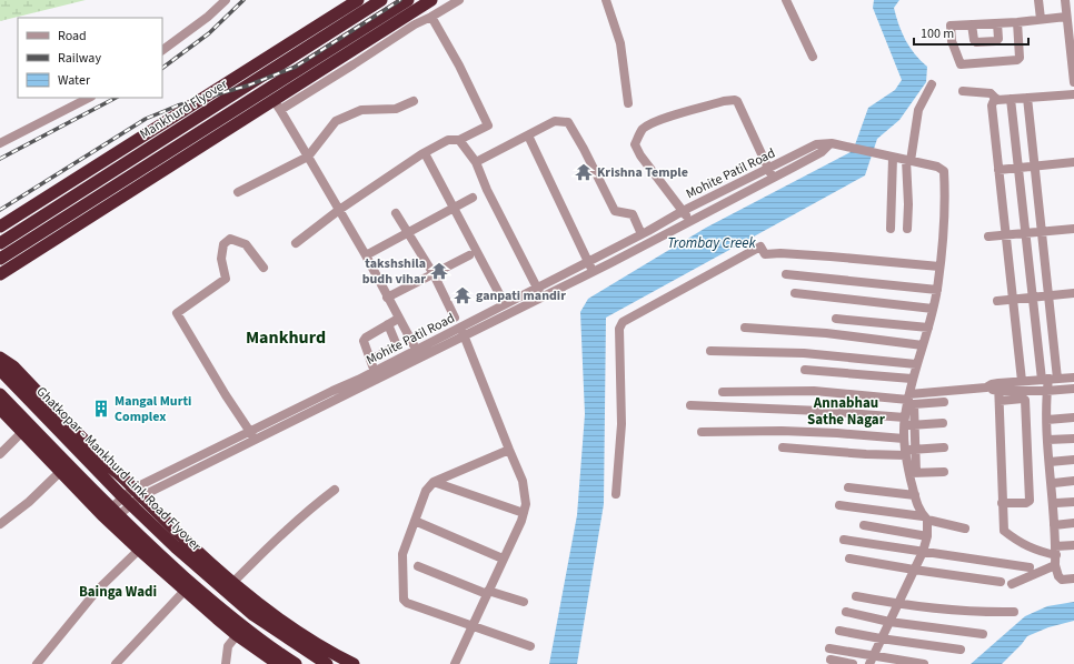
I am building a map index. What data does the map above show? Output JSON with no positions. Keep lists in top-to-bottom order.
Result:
{
  "streets": {
    "highway": ["Mankhurd Flyover", "Ghatkopar - Mankhurd Link Road Flyover"],
    "street": ["Mohite Patil Road"]
  },
  "districts": ["Mankhurd", "Annabhau Sathe Nagar", "Bainga Wadi"],
  "water": ["Trombay Creek"],
  "places": {
    "temple": ["Krishna Temple", "takshshila budh vihar", "ganpati mandir"],
    "building": ["Mangal Murti Complex"]
  },
  "legend": ["Road", "Railway", "Water"],
  "scale_bar": "100 m"
}
